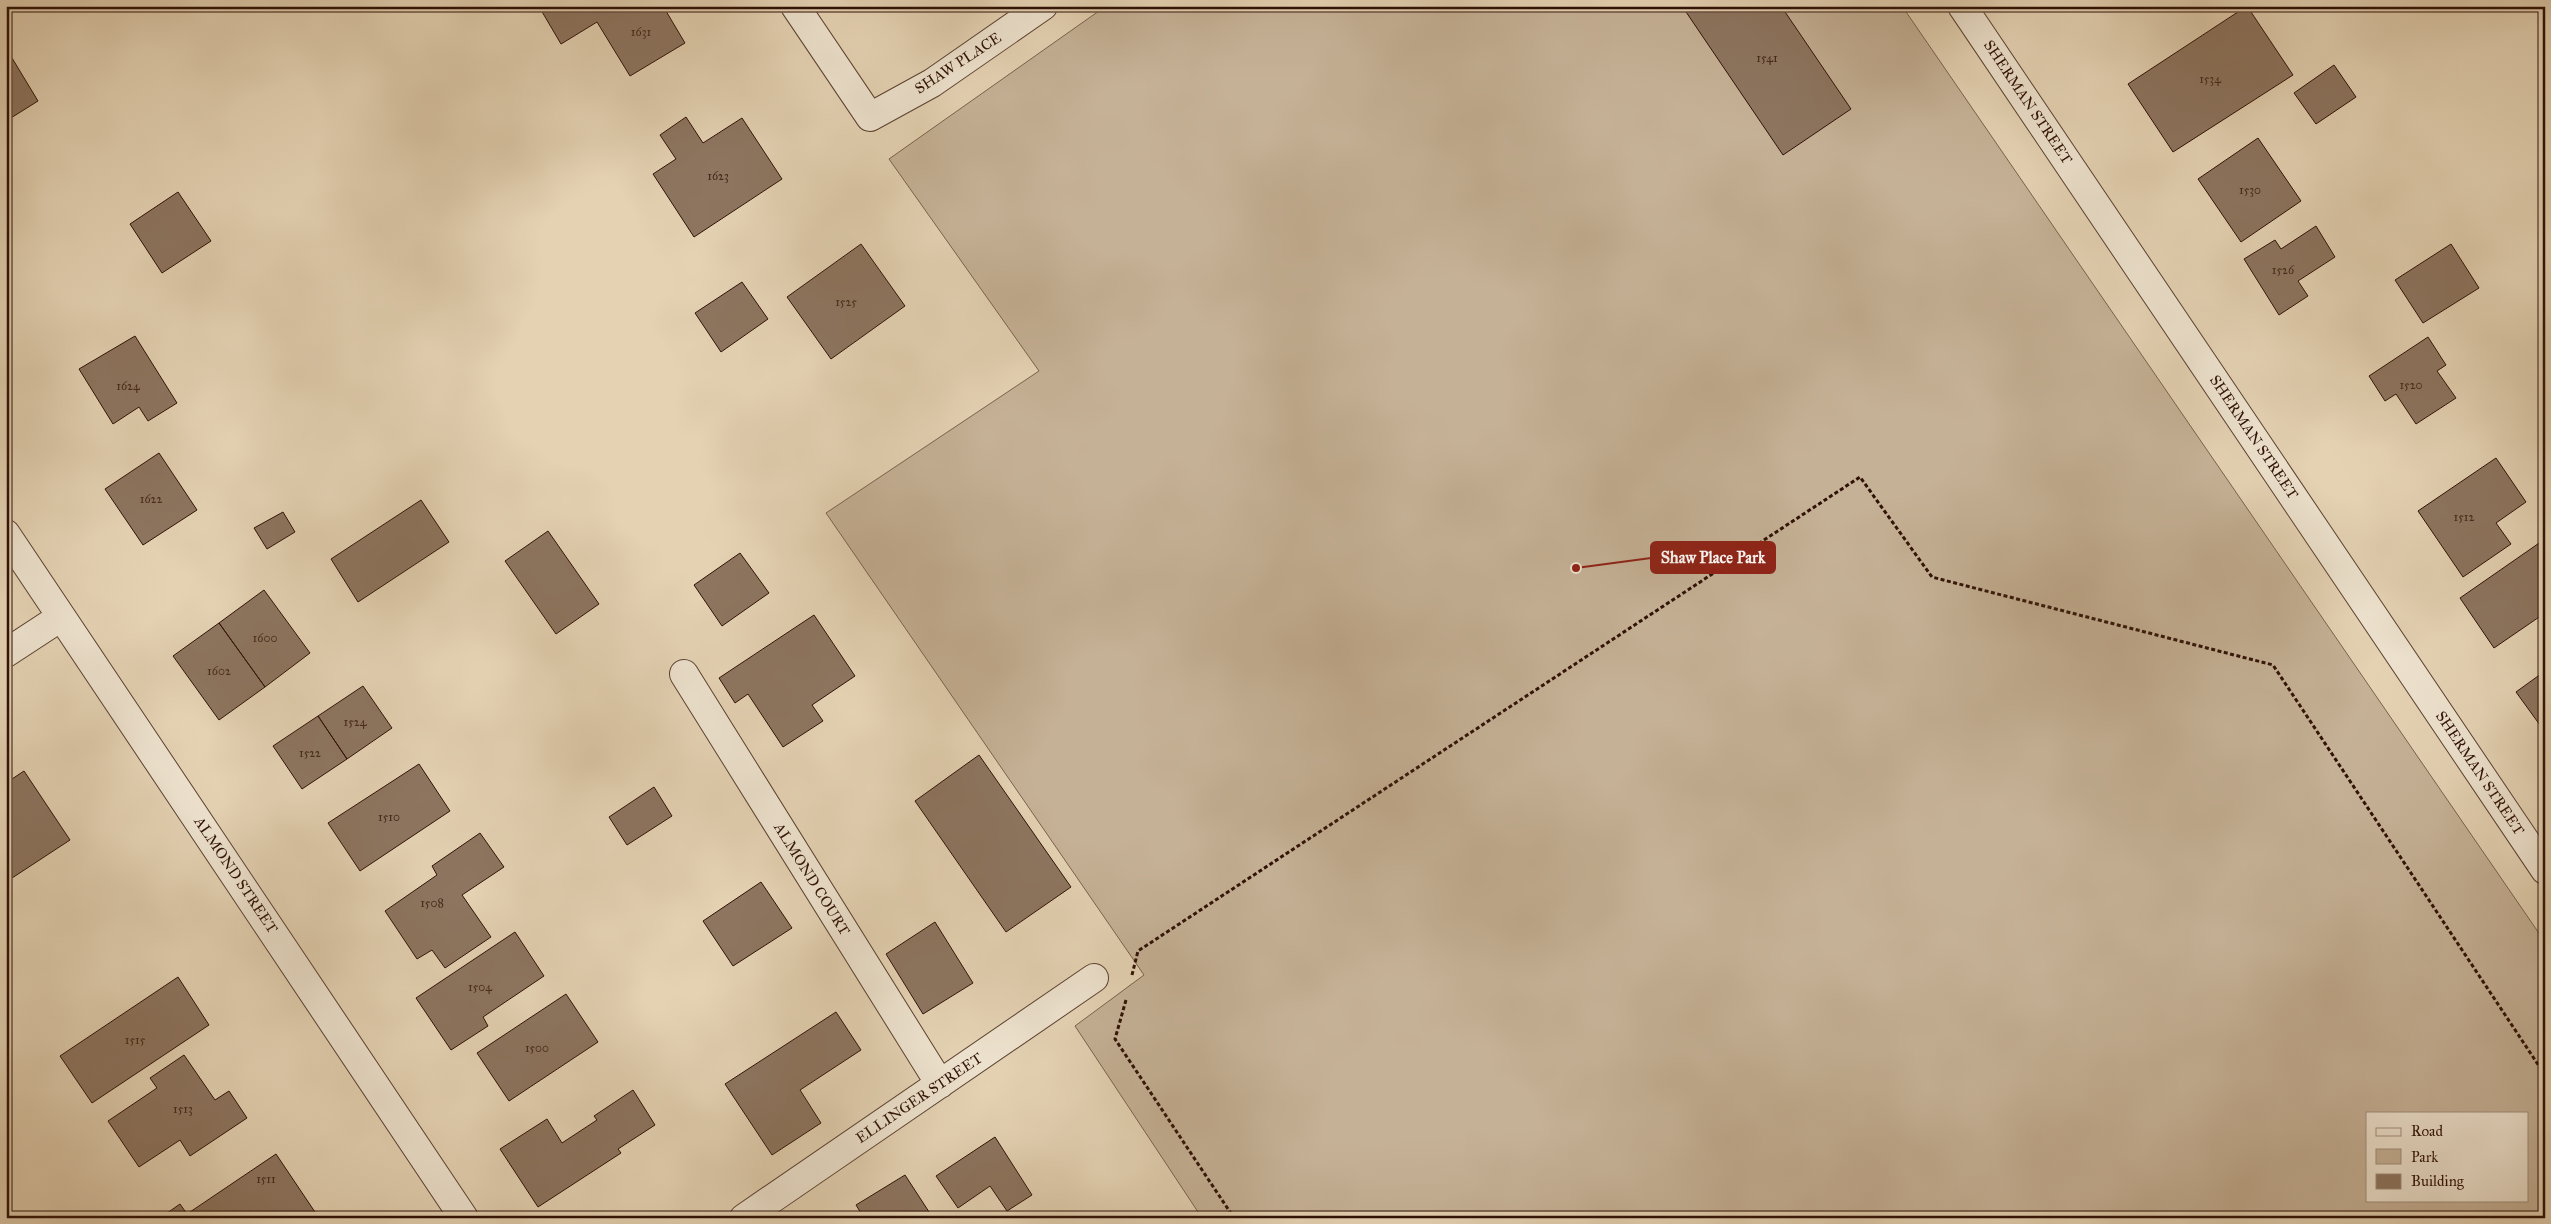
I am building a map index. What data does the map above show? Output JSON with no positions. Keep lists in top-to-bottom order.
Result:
{
  "streets": {
    "street": [
      "SHAW PLACE",
      "SHERMAN STREET",
      "ALMOND STREET",
      "ALMOND COURT",
      "ELLINGER STREET"
    ]
  },
  "crossings": [
    ["ALMOND COURT", "ELLINGER STREET"]
  ],
  "places": ["Shaw Place Park"],
  "house_numbers": [
    "1631",
    "1541",
    "1534",
    "1623",
    "1530",
    "1526",
    "1525",
    "1520",
    "1624",
    "1622",
    "1512",
    "1600",
    "1602",
    "1524",
    "1522",
    "1510",
    "1508",
    "1504",
    "1515",
    "1500",
    "1513",
    "1511"
  ],
  "legend": ["Road", "Park", "Building"]
}
